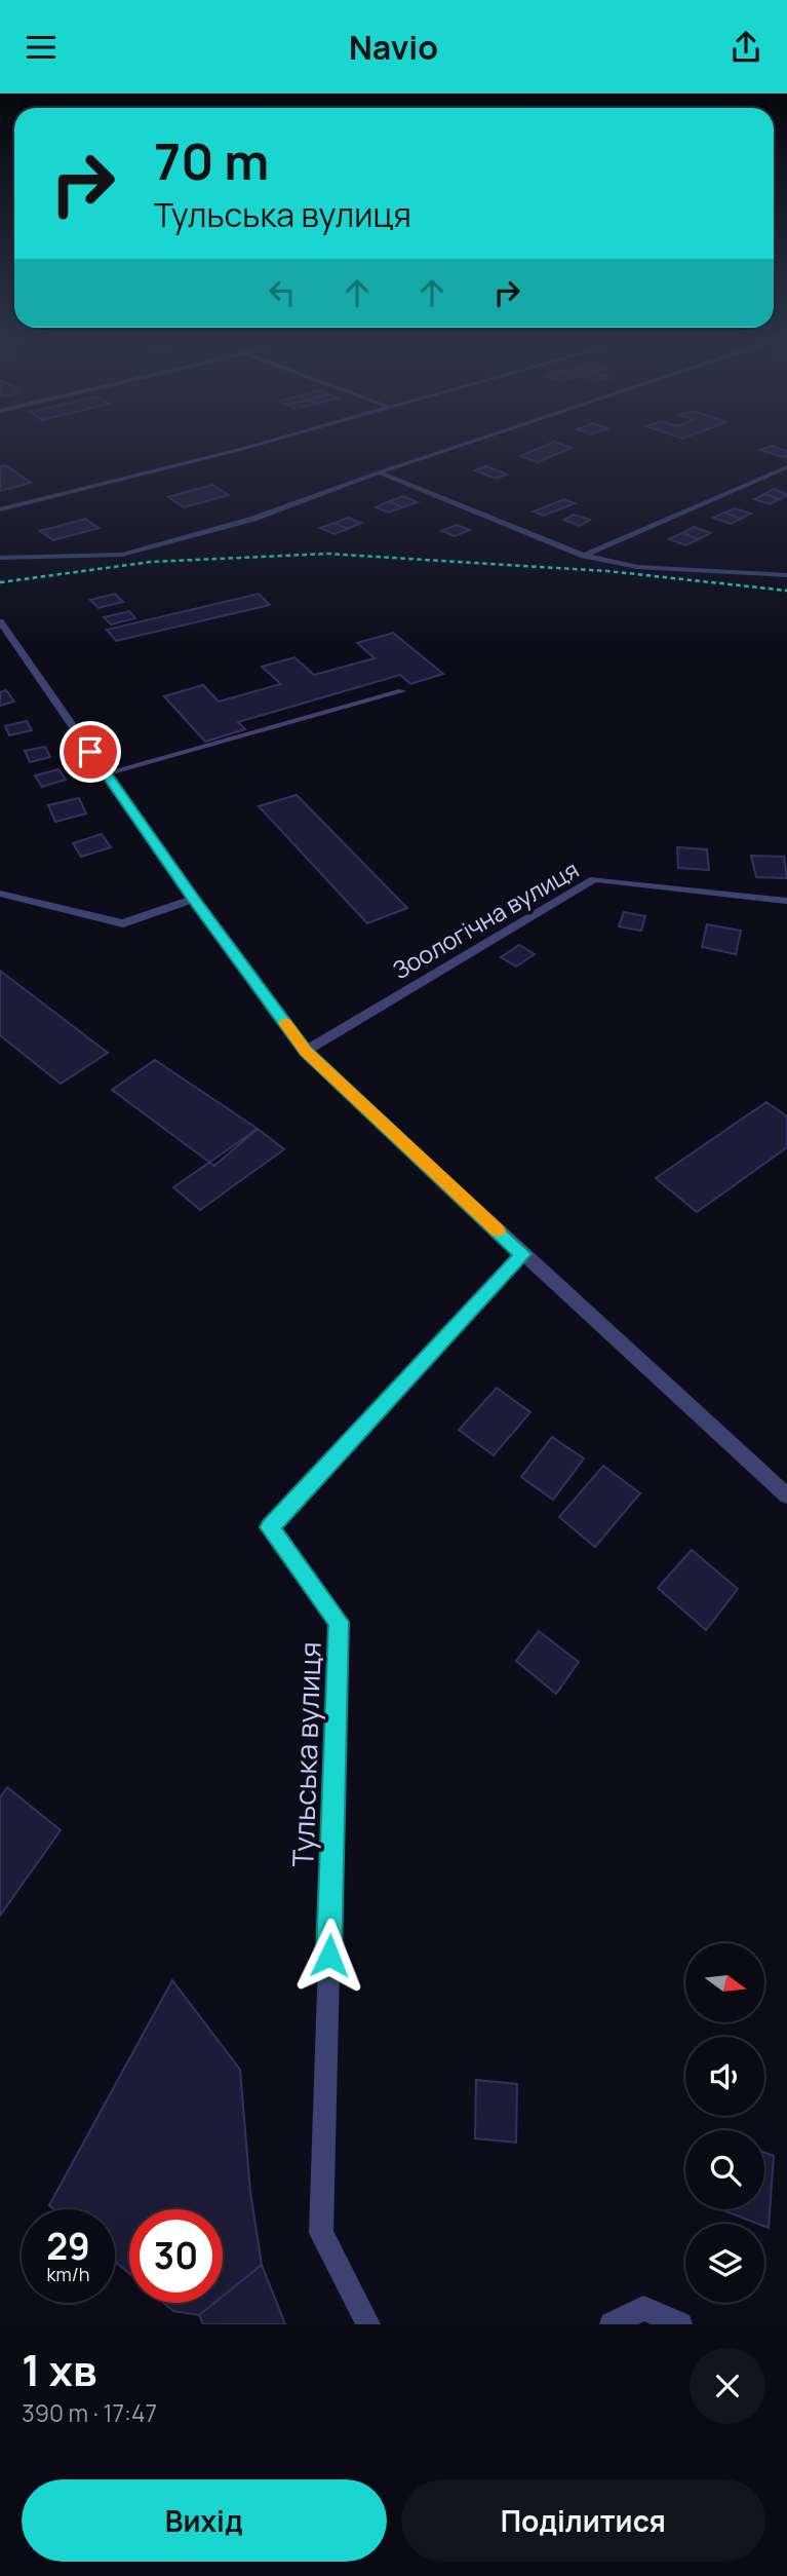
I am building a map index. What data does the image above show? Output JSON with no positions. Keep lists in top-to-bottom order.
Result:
{
  "streets": {
    "street": ["Зоологічна вулиця", "Тульська вулиця"]
  },
  "north": "right",
  "page": {
    "header": "Navio",
    "turn": ["70 m", "Тульська вулиця"],
    "speed": "29 km/h",
    "limit": "30",
    "heading": ["1 хв", "390 m · 17:47"],
    "buttons": ["Вихід", "Поділитися"]
  }
}
